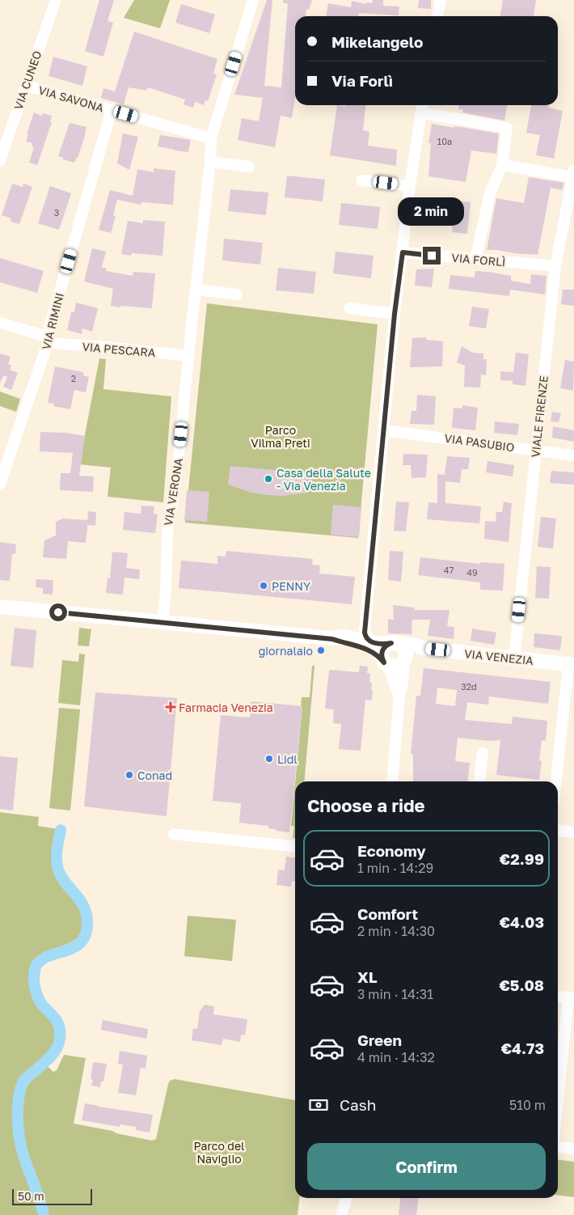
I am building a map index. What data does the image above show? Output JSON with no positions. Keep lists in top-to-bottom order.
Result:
{
  "streets": {
    "street": [
      "VIA CUNEO",
      "VIA SAVONA",
      "VIA FORLÌ",
      "VIA RIMINI",
      "VIA PESCARA",
      "VIALE FIRENZE",
      "VIA PASUBIO",
      "VIA VERONA",
      "VIA VENEZIA"
    ]
  },
  "crossings": [
    ["VIA CUNEO", "VIA SAVONA"],
    ["VIA SAVONA", "VIA RIMINI"],
    ["VIA SAVONA", "VIA VERONA"],
    ["VIA FORLÌ", "VIALE FIRENZE"],
    ["VIA RIMINI", "VIA PESCARA"],
    ["VIA PESCARA", "VIA VERONA"],
    ["VIALE FIRENZE", "VIA PASUBIO"],
    ["VIALE FIRENZE", "VIA VENEZIA"],
    ["VIA VERONA", "VIA VENEZIA"]
  ],
  "parks": ["Parco Vilma Preti", "Parco del Naviglio"],
  "places": {
    "other": [
      "Casa della Salute - Via Venezia",
      "PENNY",
      "giornalaio",
      "Lidl",
      "Conad"
    ],
    "health": ["Farmacia Venezia"]
  },
  "house_numbers": [
    "10a",
    "3",
    "2",
    "47",
    "49",
    "32d"
  ],
  "scale_bar": "50 m",
  "page": {
    "banner": ["Mikelangelo", "Via Forlì"],
    "bubble": "2 min",
    "heading": "Choose a ride",
    "list": [
      {
        "name": "Economy",
        "note": "1 min · 14:29",
        "value": "€2.99"
      },
      {
        "name": "Comfort",
        "note": "2 min · 14:30",
        "value": "€4.03"
      },
      {
        "name": "XL",
        "note": "3 min · 14:31",
        "value": "€5.08"
      },
      {
        "name": "Green",
        "note": "4 min · 14:32",
        "value": "€4.73"
      }
    ],
    "pay": ["Cash", "510 m"],
    "buttons": "Confirm",
    "scale": "50 m"
  }
}
